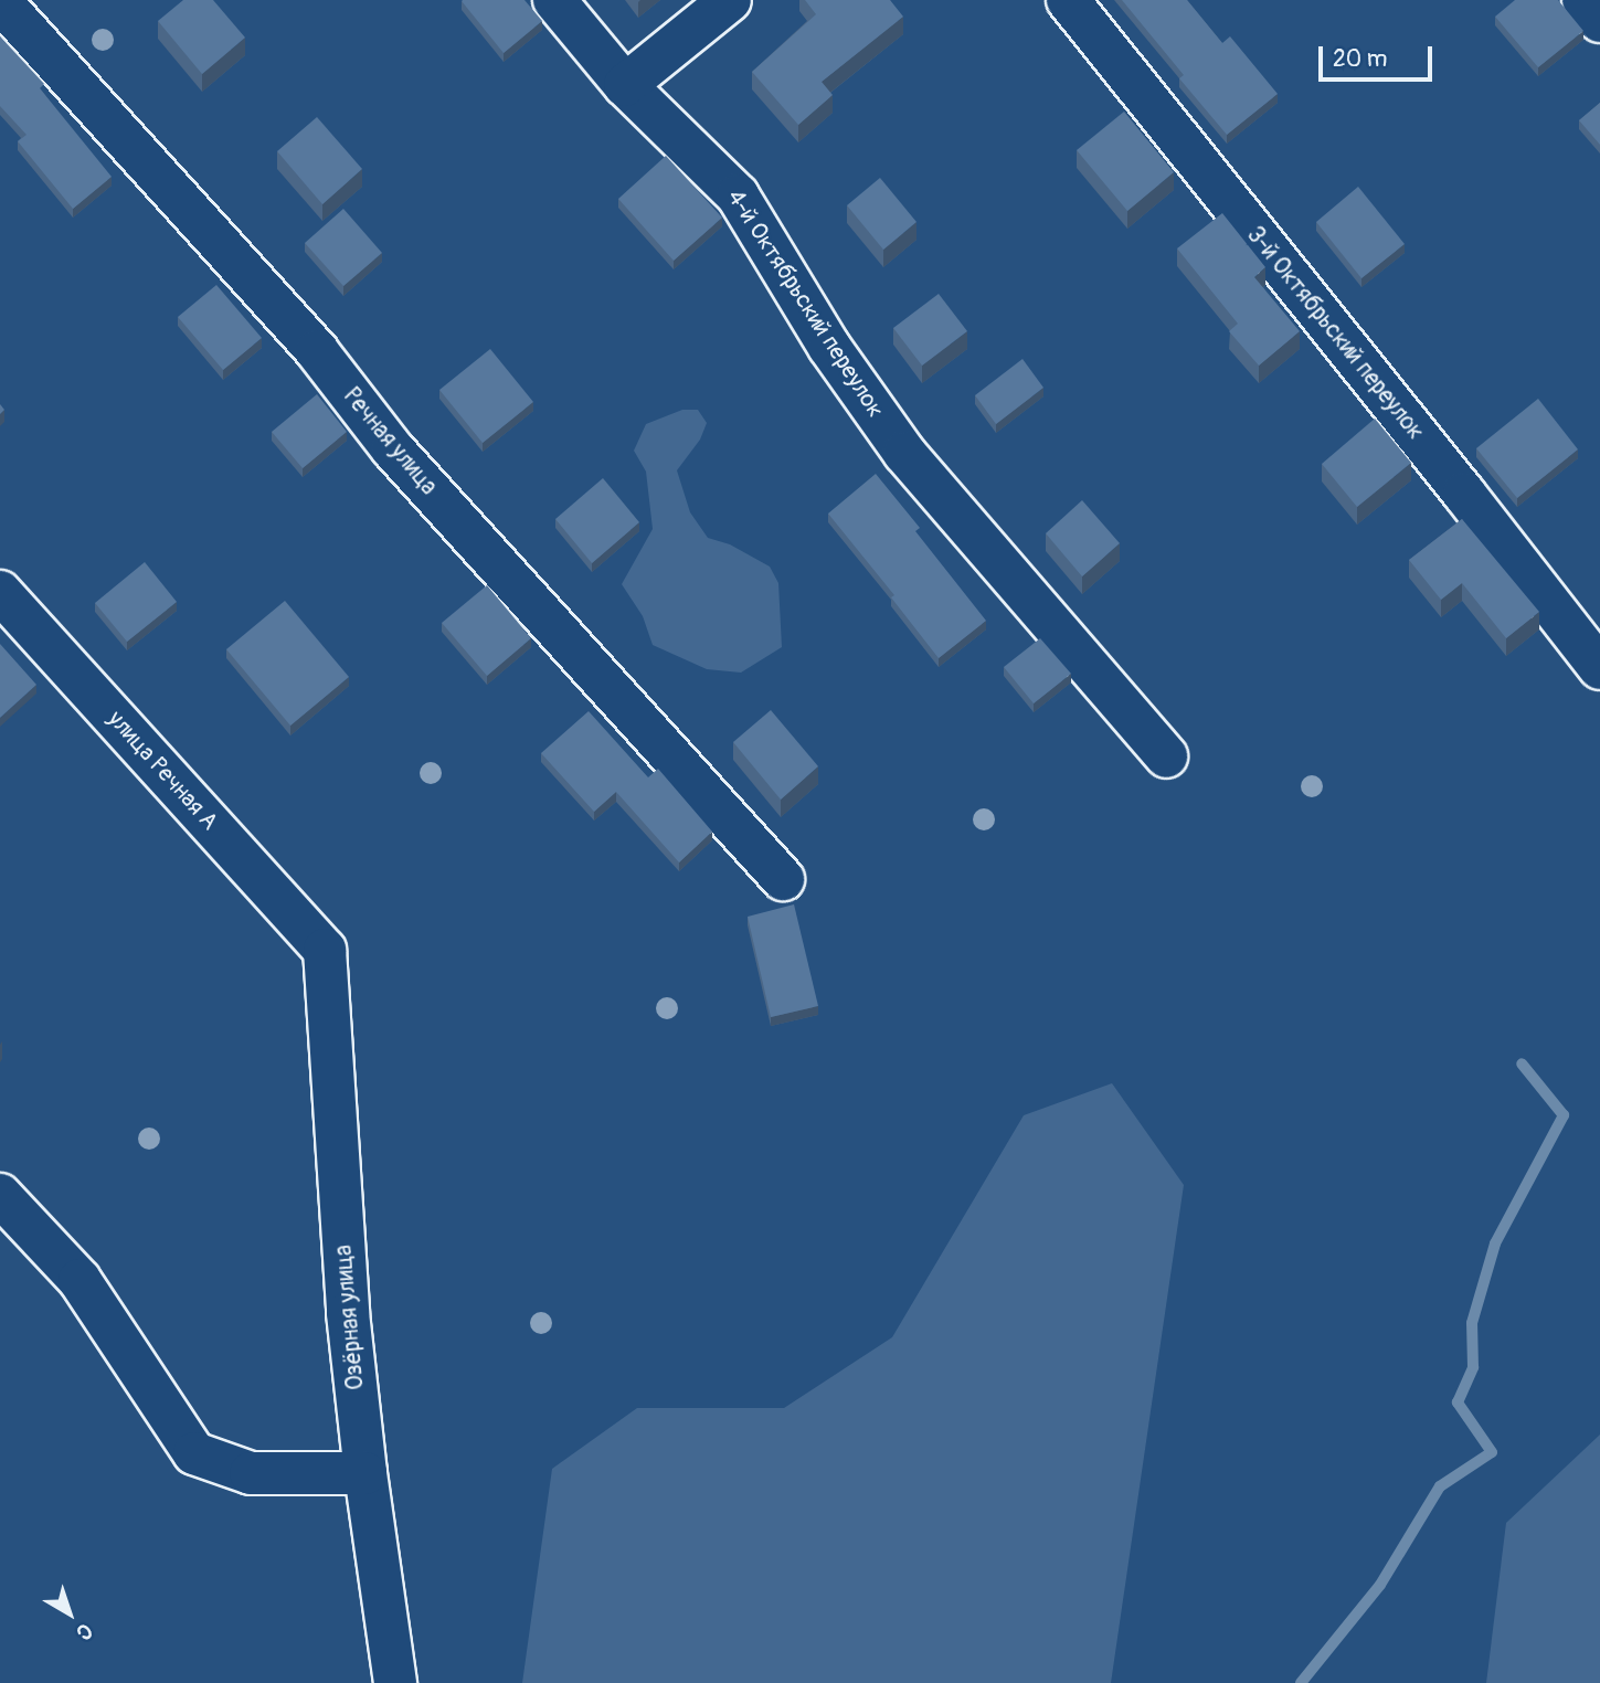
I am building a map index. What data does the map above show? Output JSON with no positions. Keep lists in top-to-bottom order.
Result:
{
  "streets": {
    "lane": [
      "4-й Октябрьский переулок",
      "3-й Октябрьский переулок",
      "Речная улица",
      "улица Речная А",
      "Озёрная улица"
    ]
  },
  "crossings": [
    ["улица Речная А", "Озёрная улица"]
  ],
  "scale_bar": "20 m",
  "north": "bottom right"
}
